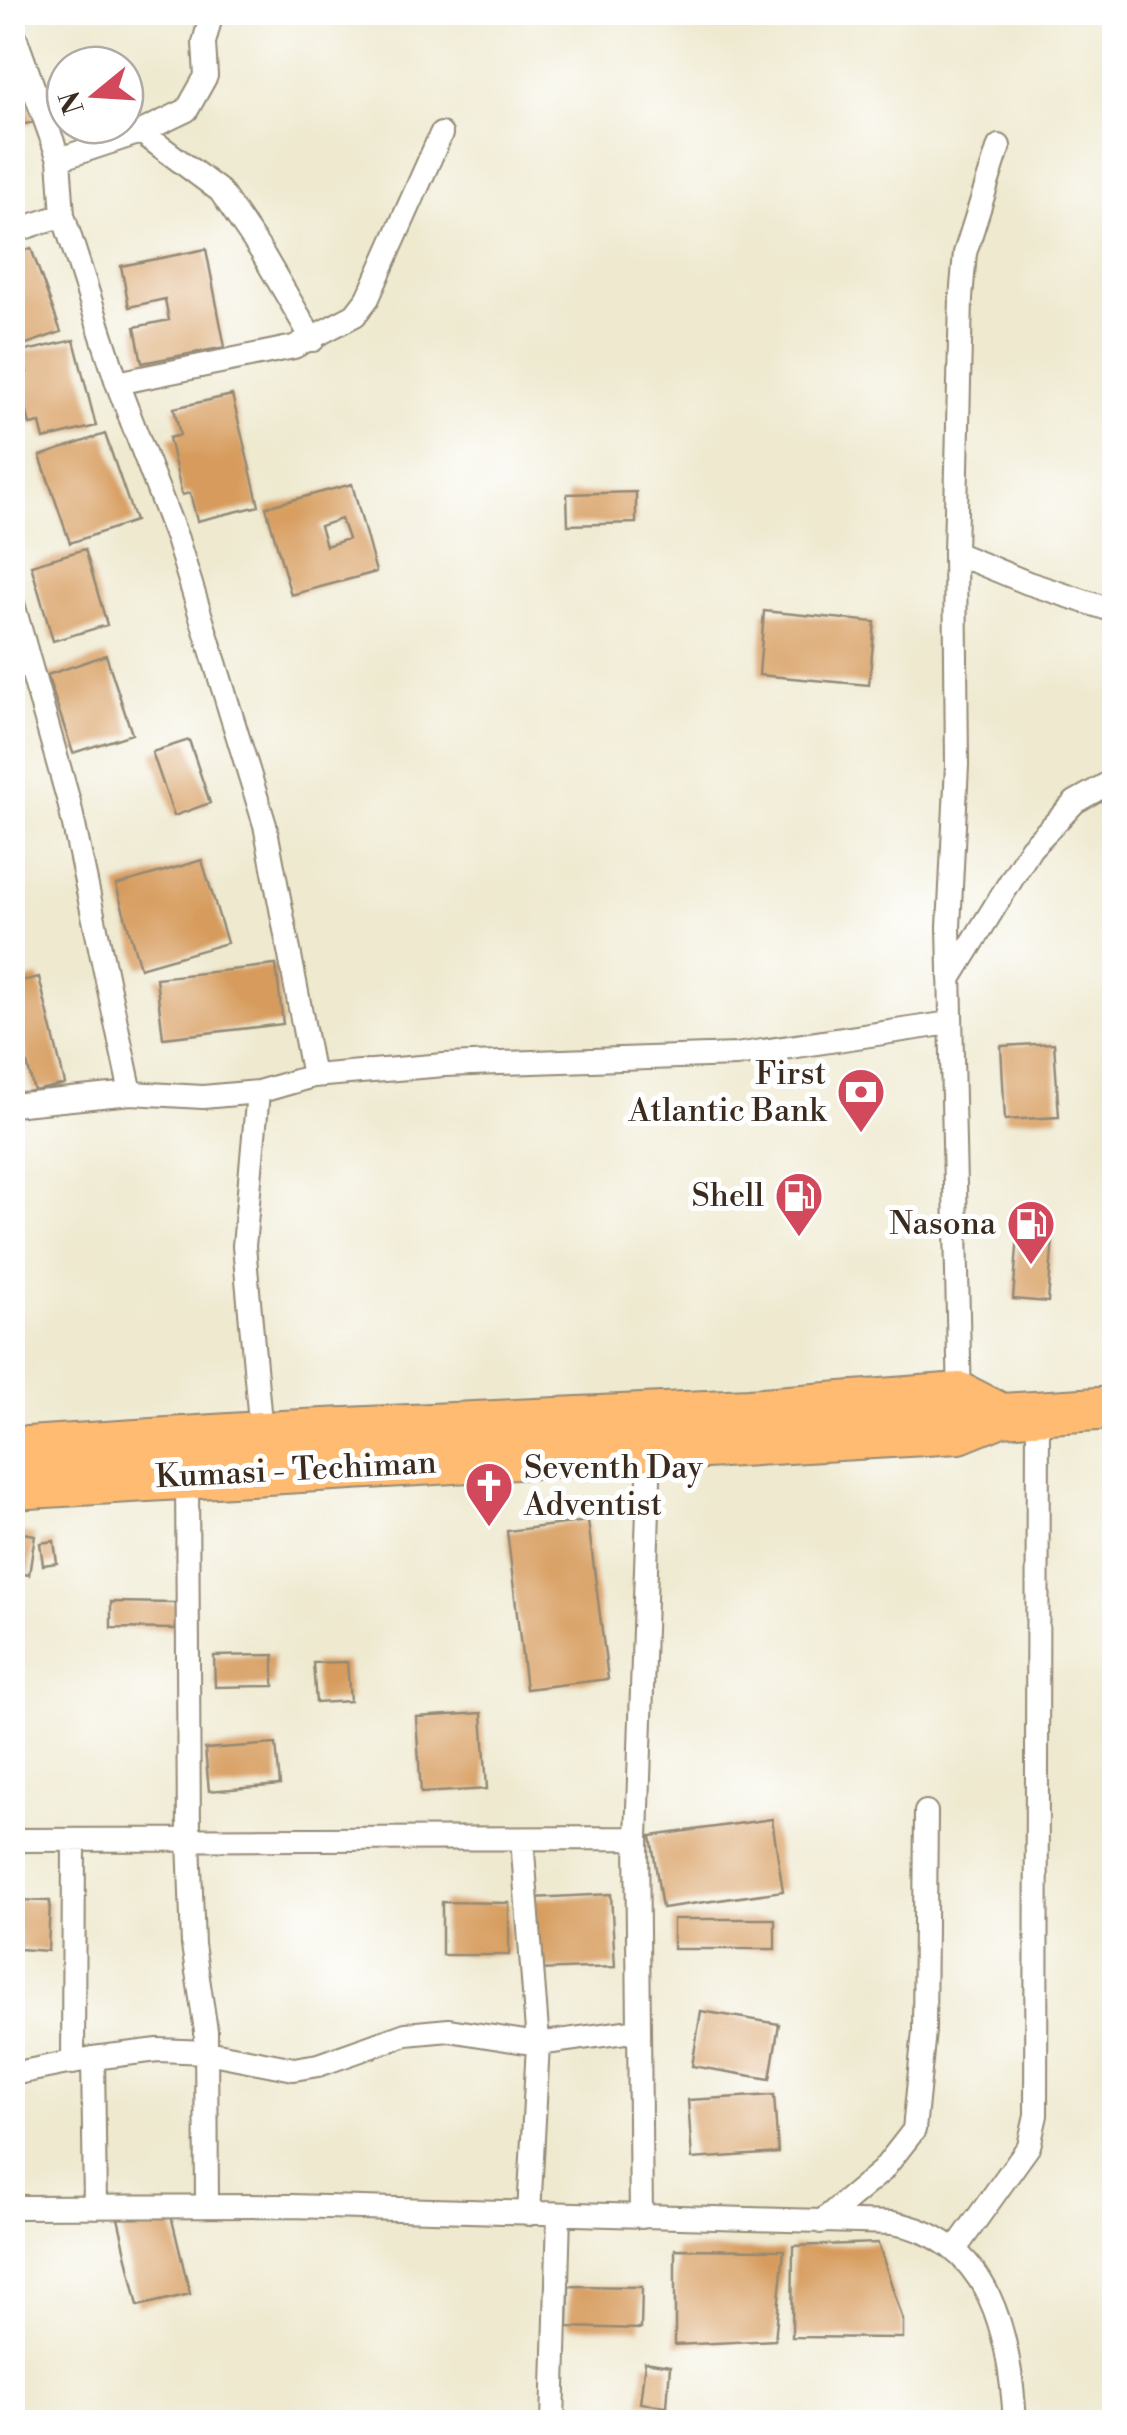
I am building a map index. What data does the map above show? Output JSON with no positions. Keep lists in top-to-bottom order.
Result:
{
  "streets": {
    "highway": ["Kumasi - Techiman"]
  },
  "places": {
    "bank": ["First Atlantic Bank"],
    "fuel station": ["Shell", "Nasona"],
    "church": ["Seventh Day Adventist"]
  },
  "north": "left"
}
